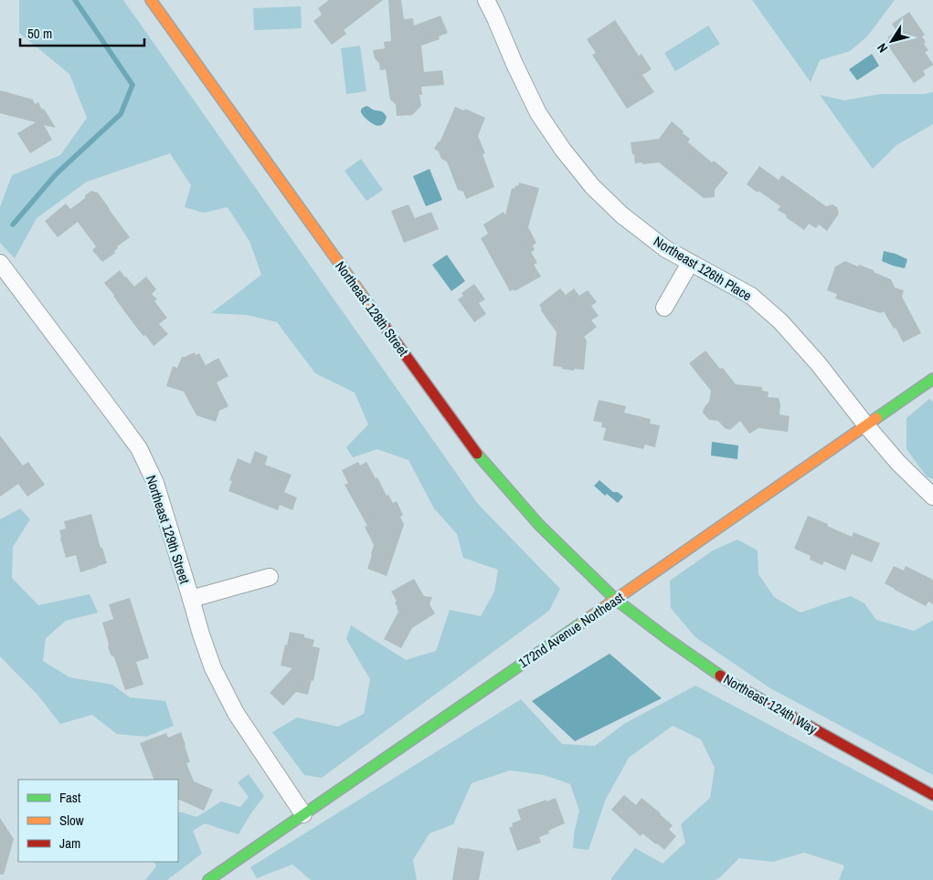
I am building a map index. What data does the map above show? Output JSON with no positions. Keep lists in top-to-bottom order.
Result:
{
  "streets": {
    "street": [
      "Northeast 126th Place",
      "Northeast 128th Street",
      "Northeast 129th Street",
      "172nd Avenue Northeast",
      "Northeast 124th Way"
    ]
  },
  "crossings": [
    ["Northeast 126th Place", "172nd Avenue Northeast"],
    ["Northeast 128th Street", "172nd Avenue Northeast"],
    ["Northeast 128th Street", "Northeast 124th Way"],
    ["Northeast 129th Street", "172nd Avenue Northeast"],
    ["172nd Avenue Northeast", "Northeast 124th Way"]
  ],
  "legend": ["Fast", "Slow", "Jam"],
  "scale_bar": "50 m",
  "north": "bottom left"
}
